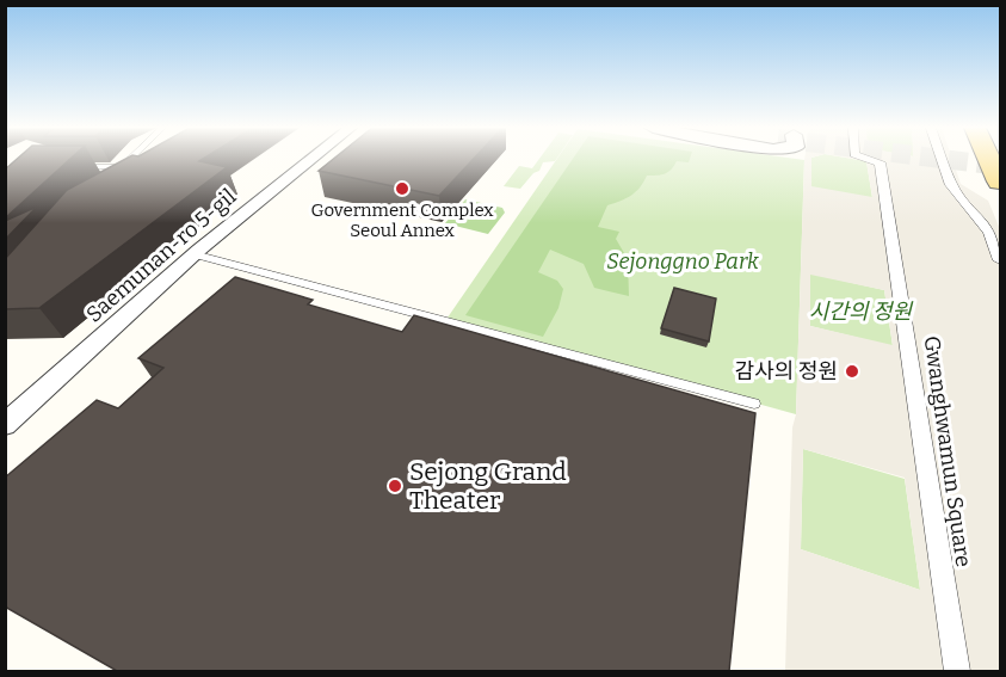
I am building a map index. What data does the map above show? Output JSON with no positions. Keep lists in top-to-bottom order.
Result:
{
  "streets": {
    "street": ["Saemunan-ro 5-gil", "Gwanghwamun Square"]
  },
  "parks": ["Sejonggno Park", "시간의 정원"],
  "places": ["Government Complex Seoul Annex", "감사의 정원", "Sejong Grand Theater"]
}
